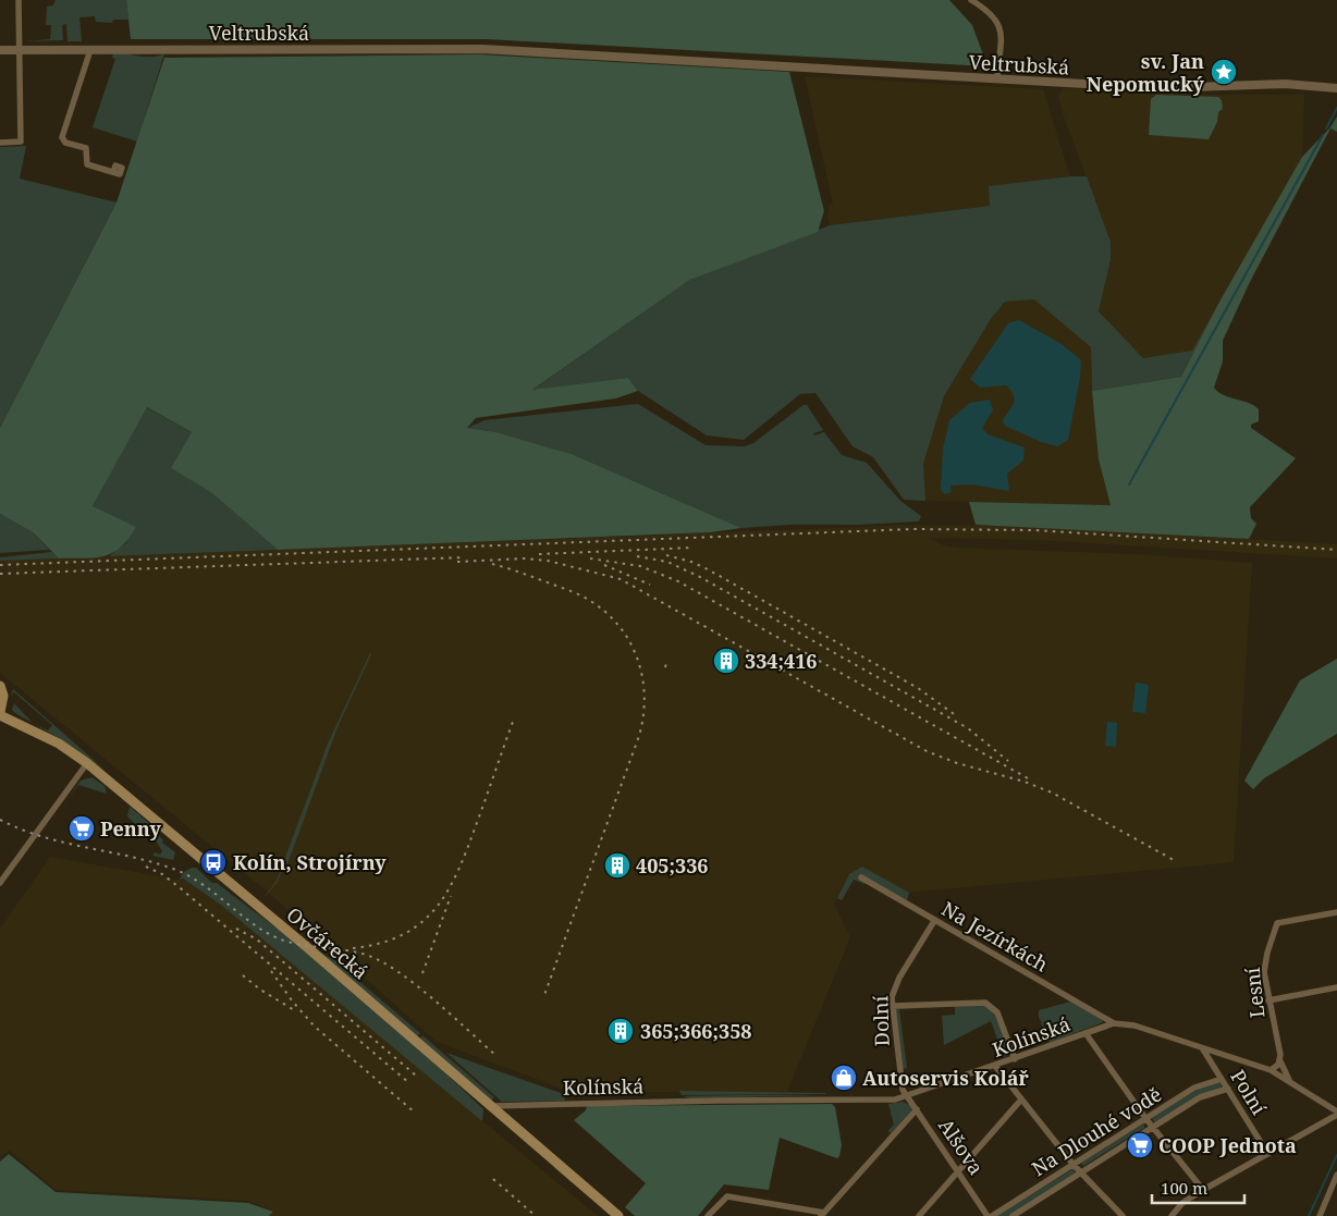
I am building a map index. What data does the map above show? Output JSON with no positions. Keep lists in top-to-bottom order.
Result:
{
  "streets": {
    "main road": ["Ovčárecká"],
    "street": [
      "Veltrubská",
      "Na Jezírkách",
      "Lesní",
      "Dolní",
      "Kolínská",
      "Polní",
      "Na Dlouhé vodě",
      "Alšova"
    ]
  },
  "crossings": [
    ["Na Jezírkách", "Dolní"],
    ["Na Jezírkách", "Kolínská"],
    ["Ovčárecká", "Kolínská"],
    ["Lesní", "Kolínská"],
    ["Dolní", "Kolínská"],
    ["Dolní", "Alšova"],
    ["Kolínská", "Polní"],
    ["Kolínská", "Alšova"],
    ["Polní", "Na Dlouhé vodě"],
    ["Na Dlouhé vodě", "Alšova"]
  ],
  "places": {
    "place": ["sv. Jan Nepomucký"],
    "building": ["334;416", "405;336", "365;366;358"],
    "supermarket": ["Penny", "COOP Jednota"],
    "bus stop": ["Kolín, Strojírny"],
    "shop": ["Autoservis Kolář"]
  },
  "scale_bar": "100 m"
}
